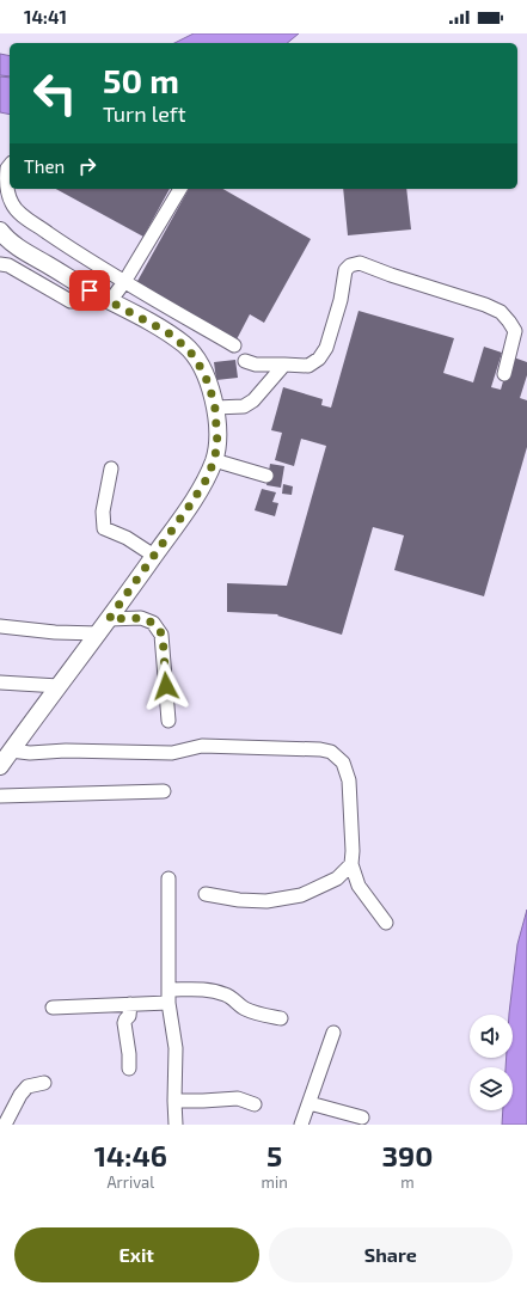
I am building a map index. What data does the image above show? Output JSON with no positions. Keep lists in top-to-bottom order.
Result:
{
  "page": {
    "status": "14:41",
    "turn": ["50 m", "Turn left"],
    "then": "Then",
    "eta": [
      "14:46",
      "Arrival",
      "5",
      "min",
      "390",
      "m"
    ],
    "buttons": ["Exit", "Share"]
  }
}
